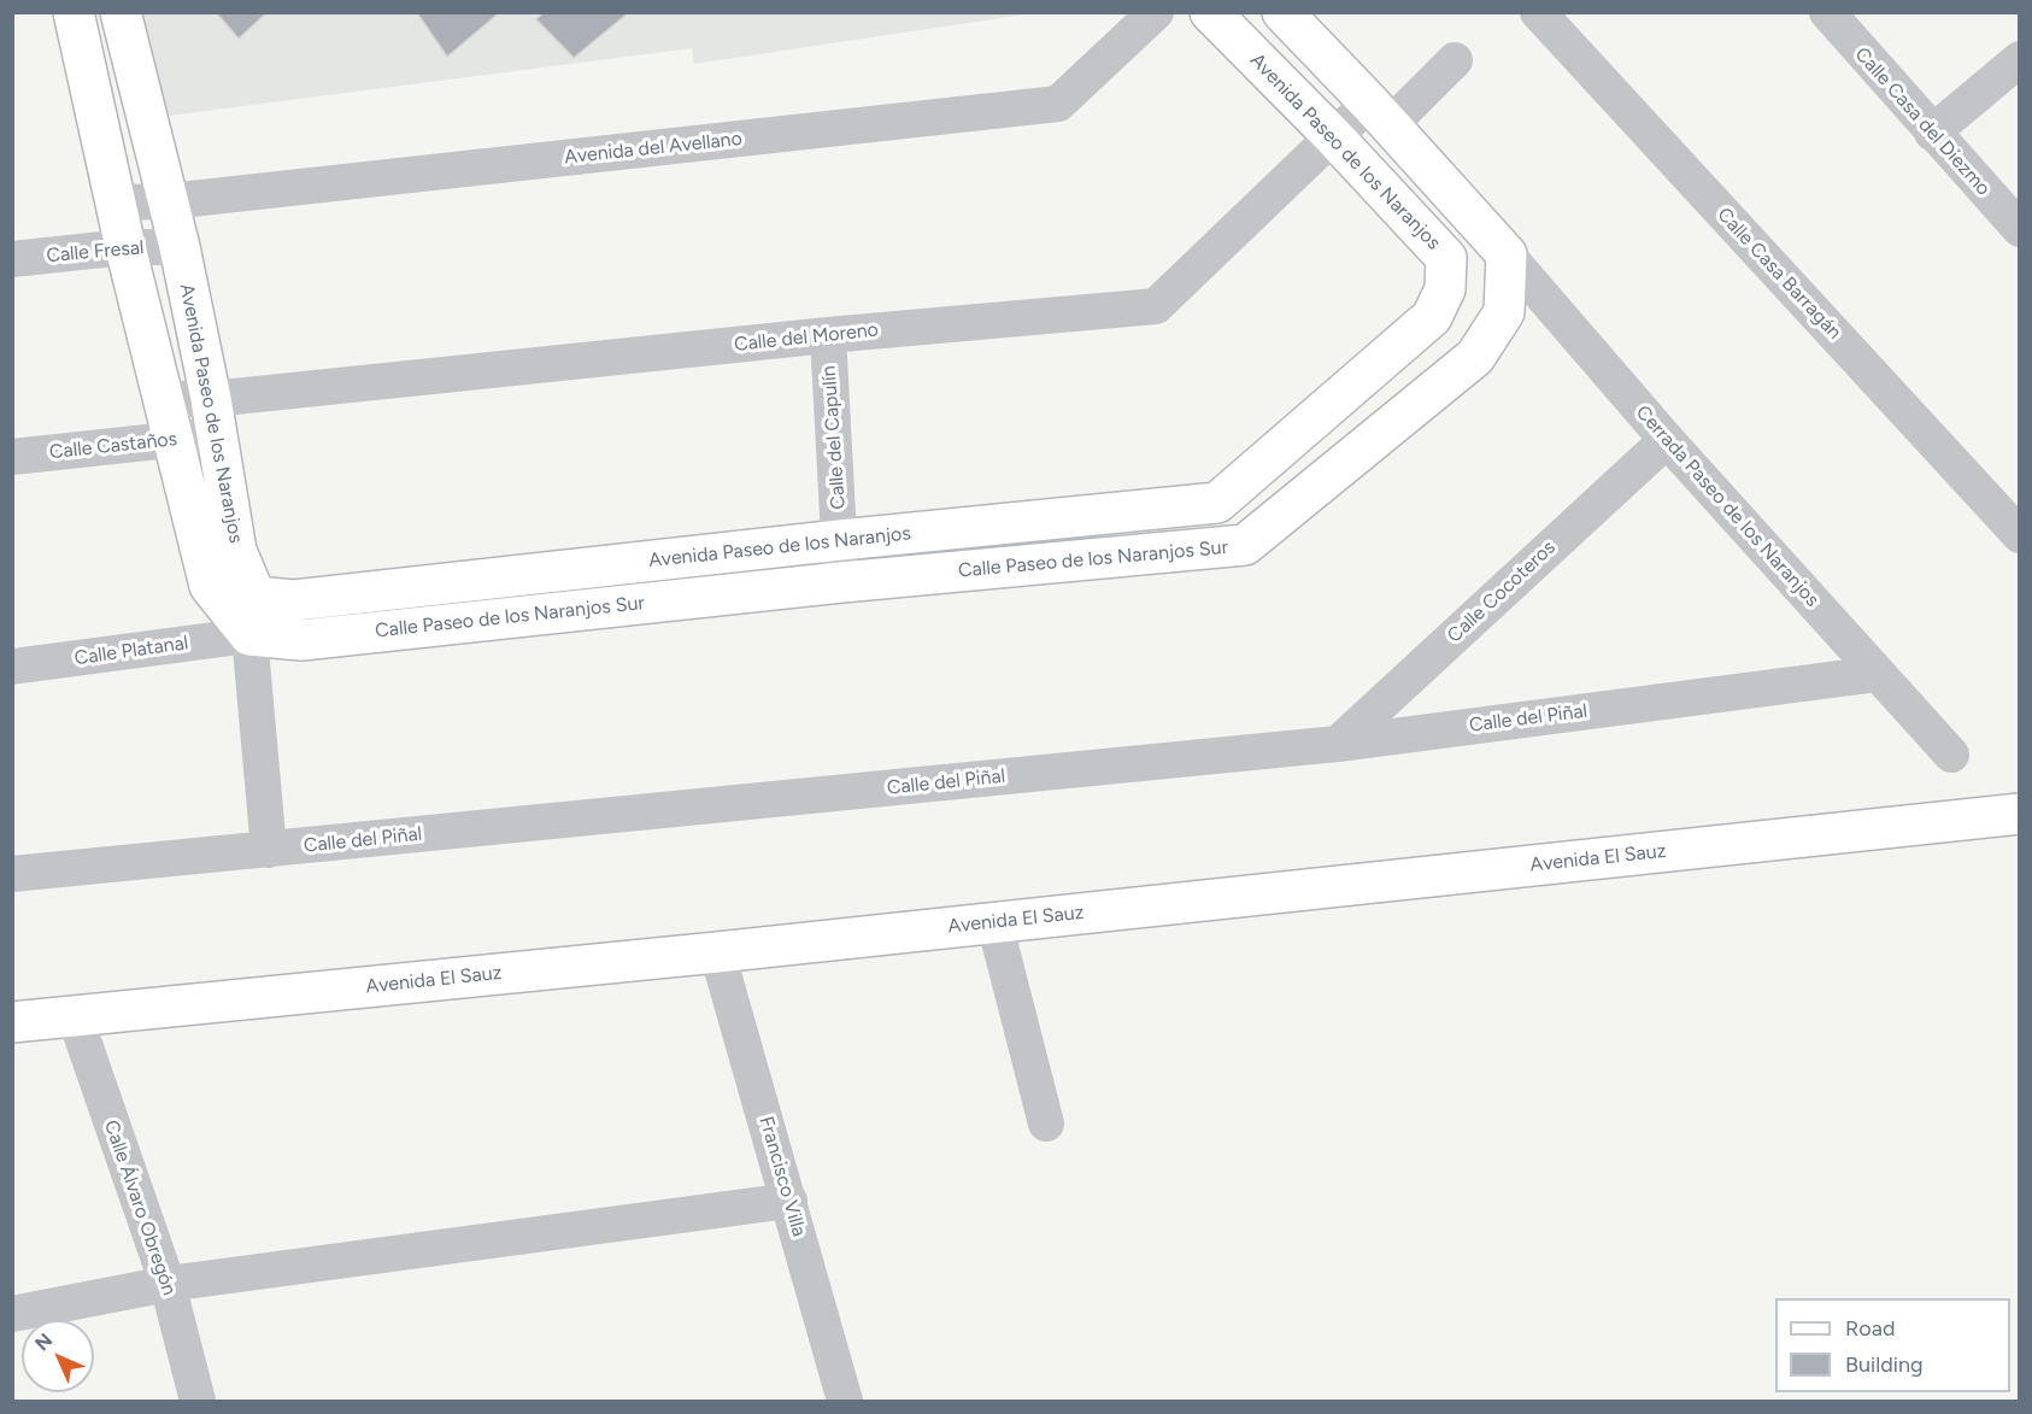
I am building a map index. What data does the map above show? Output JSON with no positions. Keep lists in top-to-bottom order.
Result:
{
  "streets": {
    "street": [
      "Calle Casa del Diezmo",
      "Avenida del Avellano",
      "Avenida Paseo de los Naranjos",
      "Calle Fresal",
      "Calle Casa Barragán",
      "Calle del Moreno",
      "Calle del Capulín",
      "Calle Castaños",
      "Cerrada Paseo de los Naranjos",
      "Calle Paseo de los Naranjos Sur",
      "Calle Cocoteros",
      "Calle Platanal",
      "Calle del Piñal",
      "Avenida El Sauz",
      "Francisco Villa",
      "Calle Álvaro Obregón"
    ]
  },
  "crossings": [
    ["Avenida del Avellano", "Avenida Paseo de los Naranjos"],
    ["Avenida Paseo de los Naranjos", "Calle Fresal"],
    ["Avenida Paseo de los Naranjos", "Calle del Moreno"],
    ["Avenida Paseo de los Naranjos", "Calle del Capulín"],
    ["Avenida Paseo de los Naranjos", "Calle Castaños"],
    ["Avenida Paseo de los Naranjos", "Calle Paseo de los Naranjos Sur"],
    ["Avenida Paseo de los Naranjos", "Calle Platanal"],
    ["Calle del Moreno", "Calle del Capulín"],
    ["Calle del Moreno", "Calle Castaños"],
    ["Calle del Capulín", "Calle Paseo de los Naranjos Sur"],
    ["Cerrada Paseo de los Naranjos", "Calle Paseo de los Naranjos Sur"],
    ["Cerrada Paseo de los Naranjos", "Calle Cocoteros"],
    ["Cerrada Paseo de los Naranjos", "Calle del Piñal"],
    ["Calle Paseo de los Naranjos Sur", "Calle Platanal"],
    ["Calle Cocoteros", "Calle del Piñal"],
    ["Avenida El Sauz", "Francisco Villa"],
    ["Avenida El Sauz", "Calle Álvaro Obregón"]
  ],
  "legend": ["Road", "Building"],
  "north": "top left"
}
